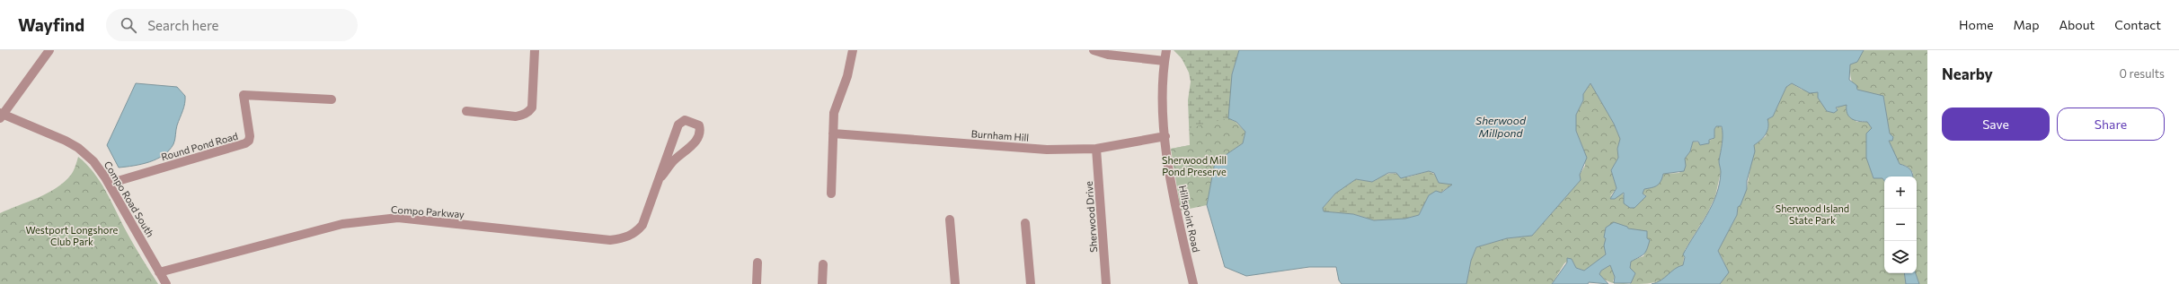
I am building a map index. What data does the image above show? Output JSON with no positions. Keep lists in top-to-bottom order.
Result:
{
  "streets": {
    "street": [
      "Burnham Hill",
      "Round Pond Road",
      "Compo Road South",
      "Compo Parkway",
      "Sherwood Drive",
      "Hillspoint Road"
    ]
  },
  "crossings": [
    ["Burnham Hill", "Sherwood Drive"],
    ["Burnham Hill", "Hillspoint Road"],
    ["Round Pond Road", "Compo Road South"],
    ["Compo Road South", "Compo Parkway"]
  ],
  "water": ["Sherwood Millpond"],
  "parks": ["Sherwood Mill Pond Preserve", "Sherwood Island State Park", "Westport Longshore Club Park"],
  "page": {
    "header": "Wayfind",
    "search": "Search here",
    "nav": [
      "Home",
      "Map",
      "About",
      "Contact"
    ],
    "heading": ["Nearby", "0 results"],
    "buttons": ["Save", "Share"],
    "map_buttons": ["+", "−"]
  }
}
